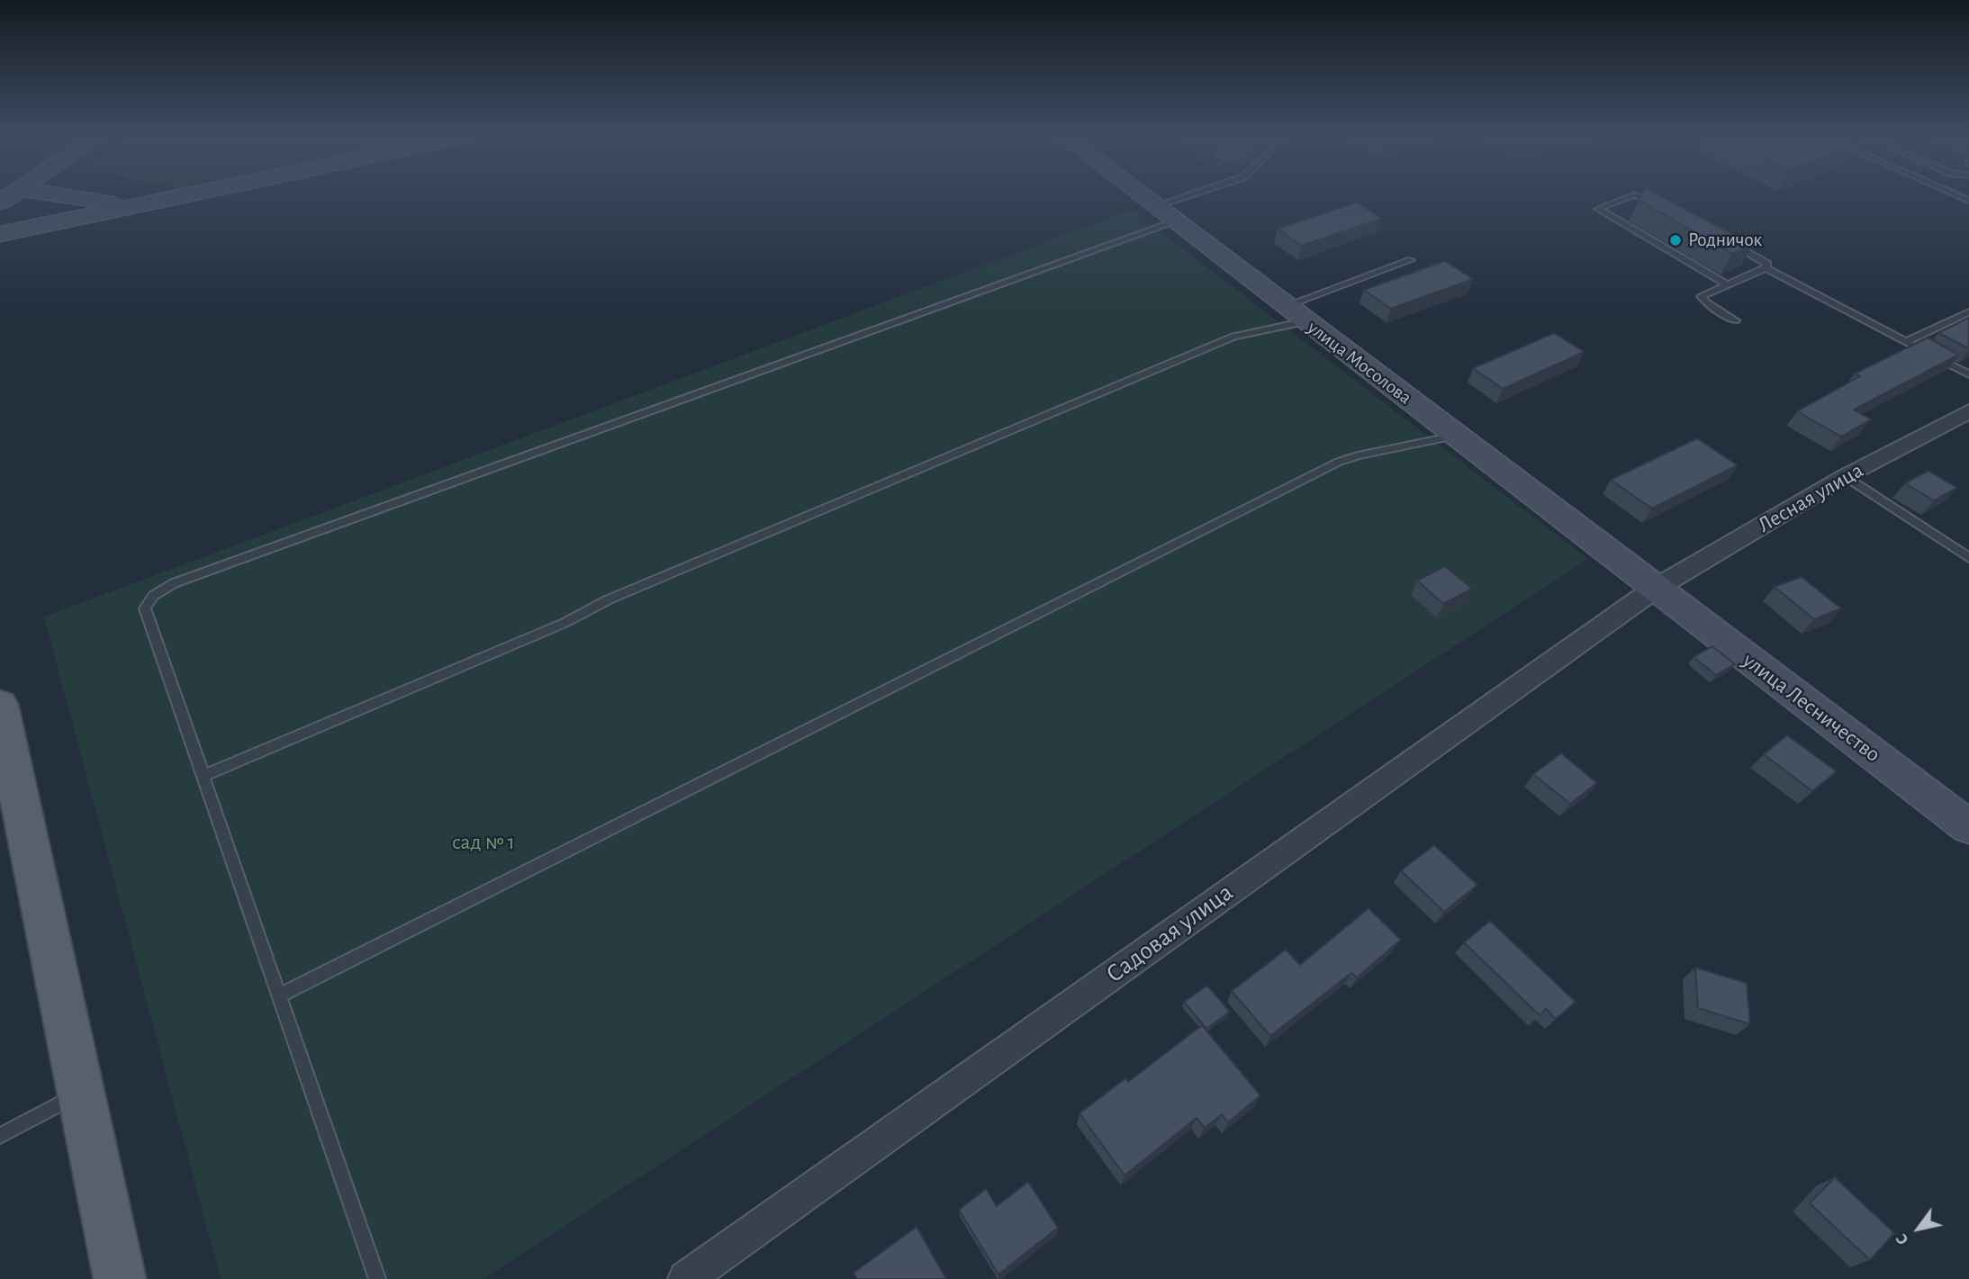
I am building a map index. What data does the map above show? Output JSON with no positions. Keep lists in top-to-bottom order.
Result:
{
  "streets": {
    "street": [
      "улица Мосолова",
      "Лесная улица",
      "улица Лесничество",
      "Садовая улица"
    ]
  },
  "crossings": [
    ["улица Мосолова", "Лесная улица"],
    ["улица Мосолова", "улица Лесничество"],
    ["улица Мосолова", "Садовая улица"],
    ["Лесная улица", "улица Лесничество"],
    ["Лесная улица", "Садовая улица"],
    ["улица Лесничество", "Садовая улица"]
  ],
  "parks": ["сад № 1"],
  "places": ["Родничок"],
  "north": "bottom left"
}
